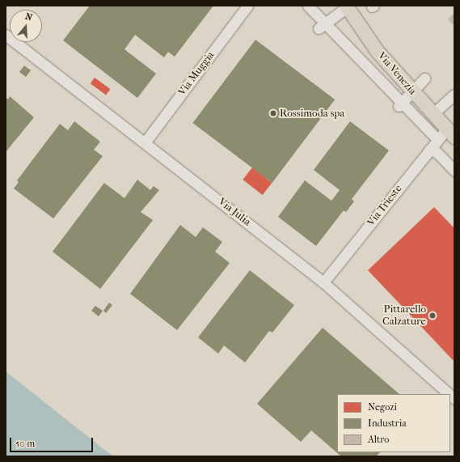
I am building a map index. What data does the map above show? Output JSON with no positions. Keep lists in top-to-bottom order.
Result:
{
  "streets": {
    "main road": ["Via Venezia"],
    "street": ["Via Muggia", "Via Trieste", "Via Julia"]
  },
  "crossings": [
    ["Via Muggia", "Via Julia"],
    ["Via Venezia", "Via Trieste"],
    ["Via Trieste", "Via Julia"]
  ],
  "places": ["Rossimoda spa", "Pittarello Calzature"],
  "legend": ["Negozi", "Industria", "Altro"],
  "scale_bar": "50 m",
  "north": "top"
}
